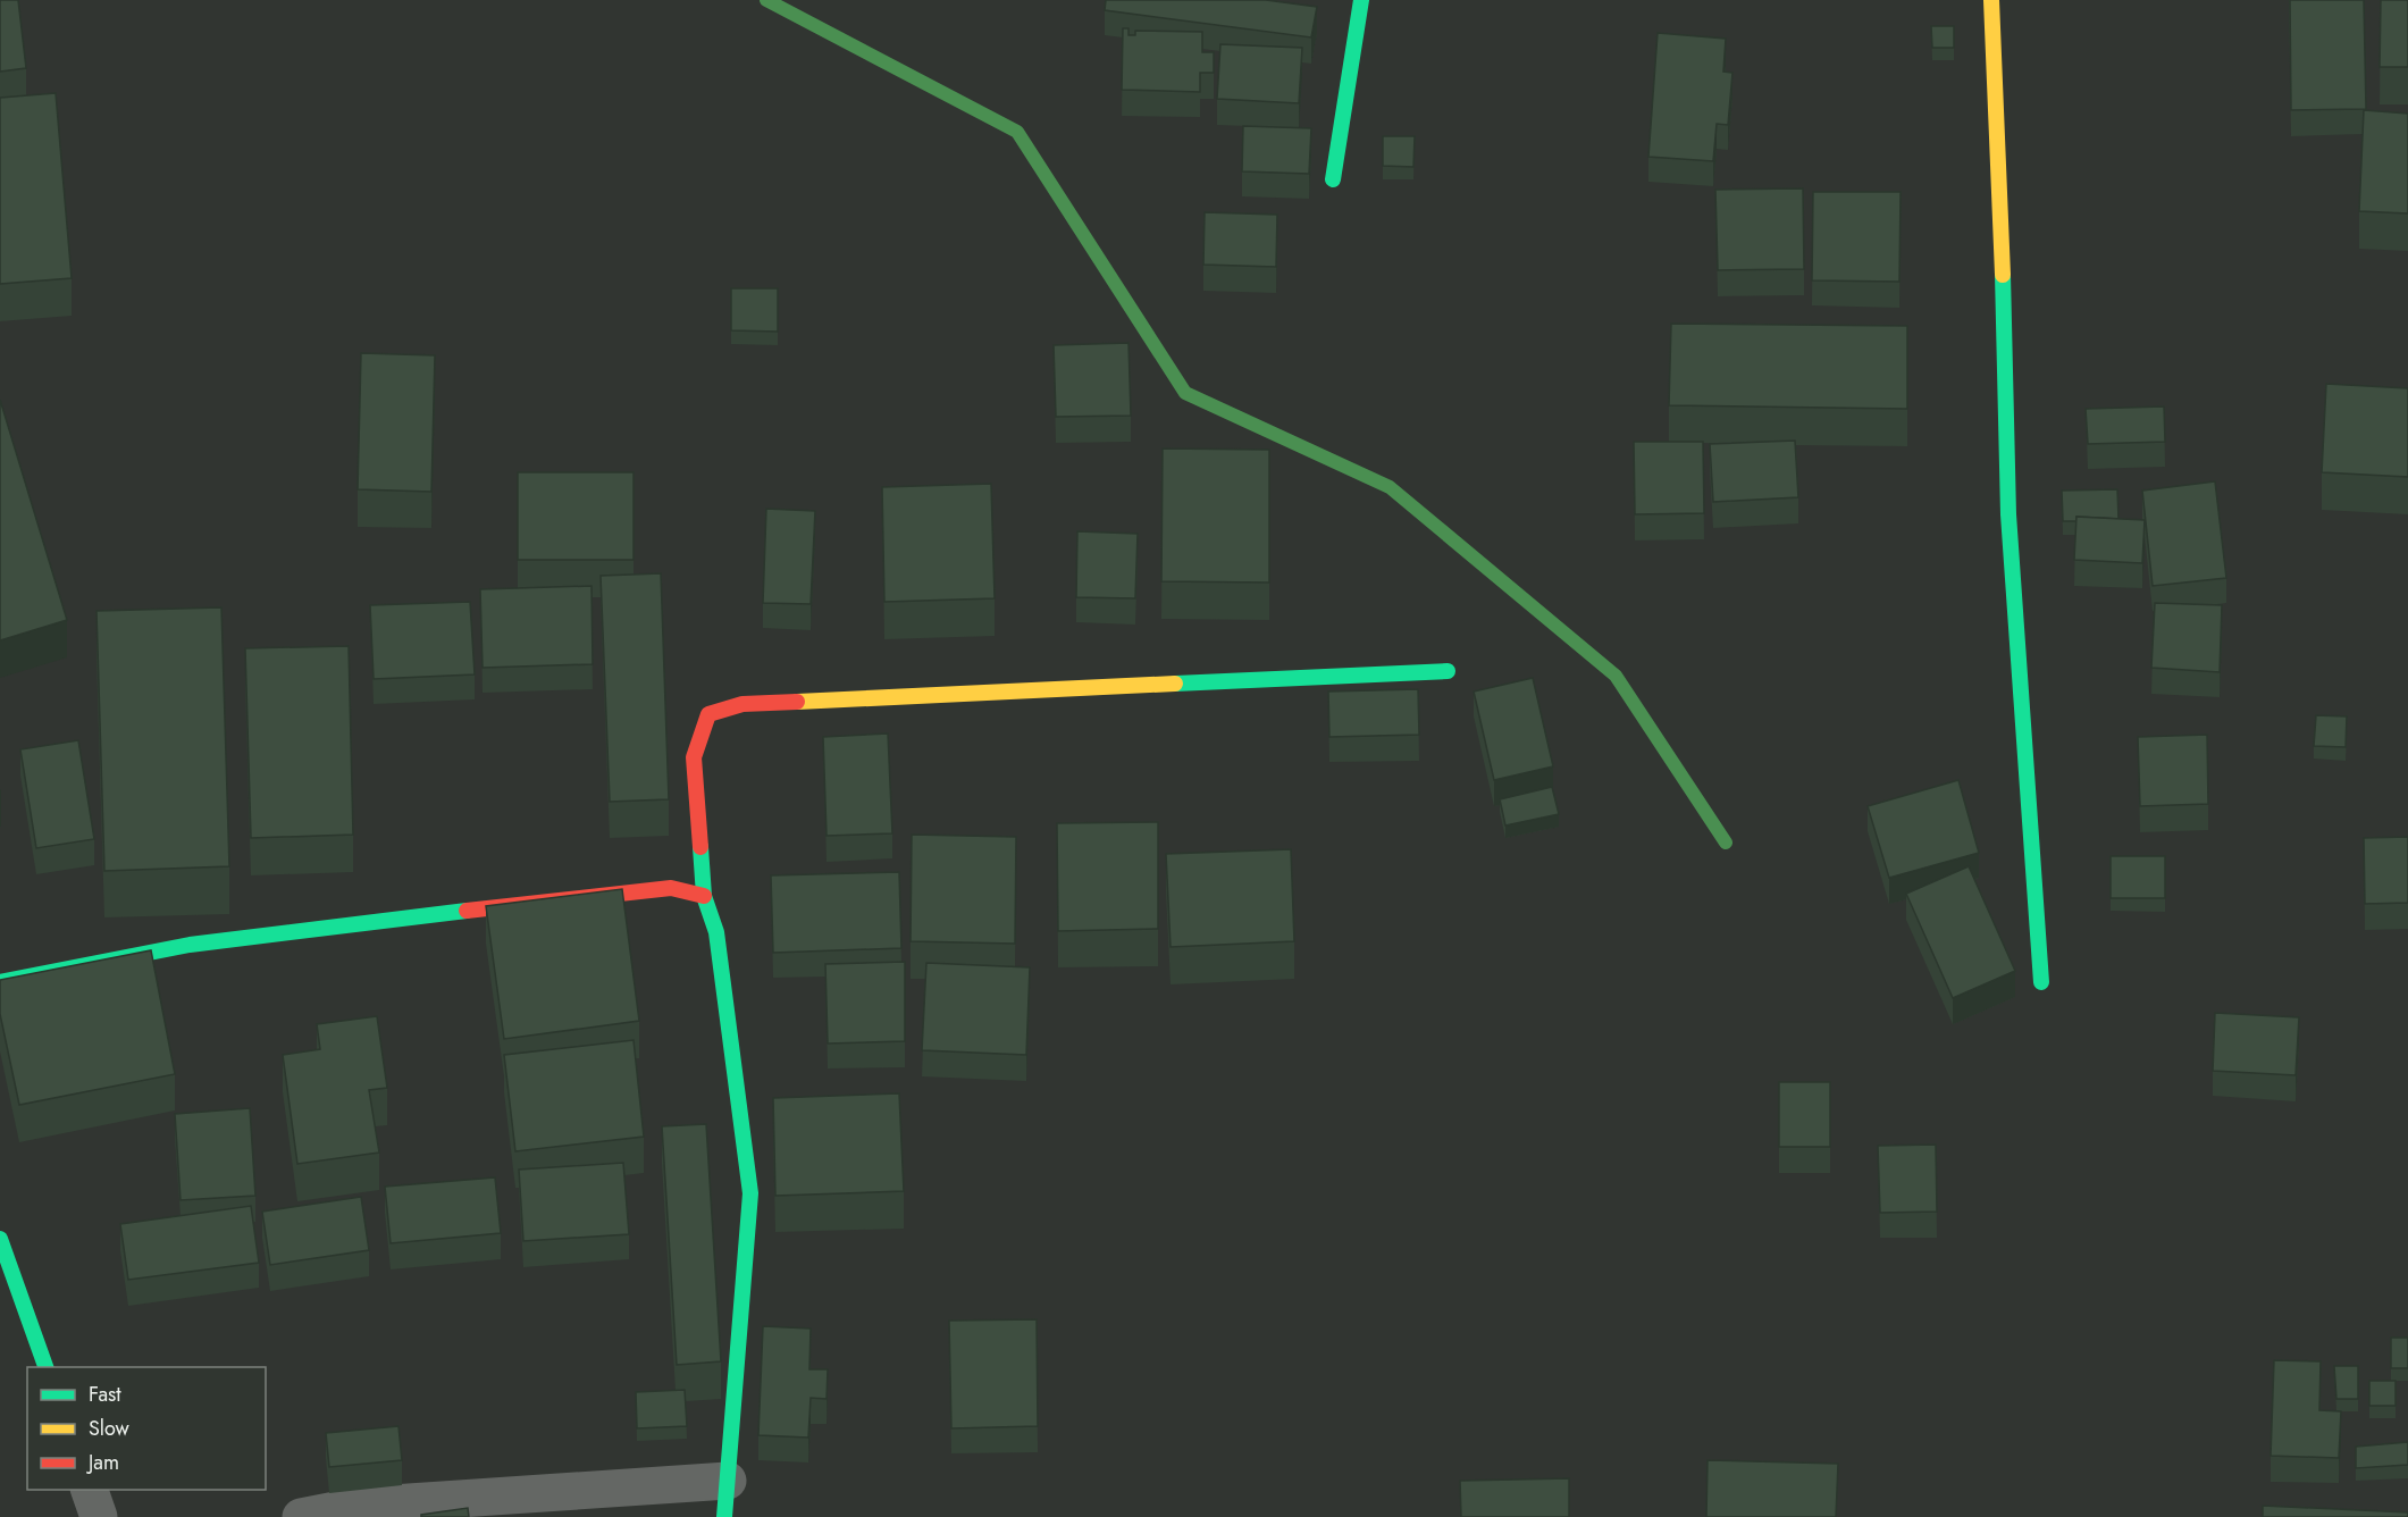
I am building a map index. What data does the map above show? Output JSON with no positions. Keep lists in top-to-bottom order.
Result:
{
  "legend": ["Fast", "Slow", "Jam"]
}
